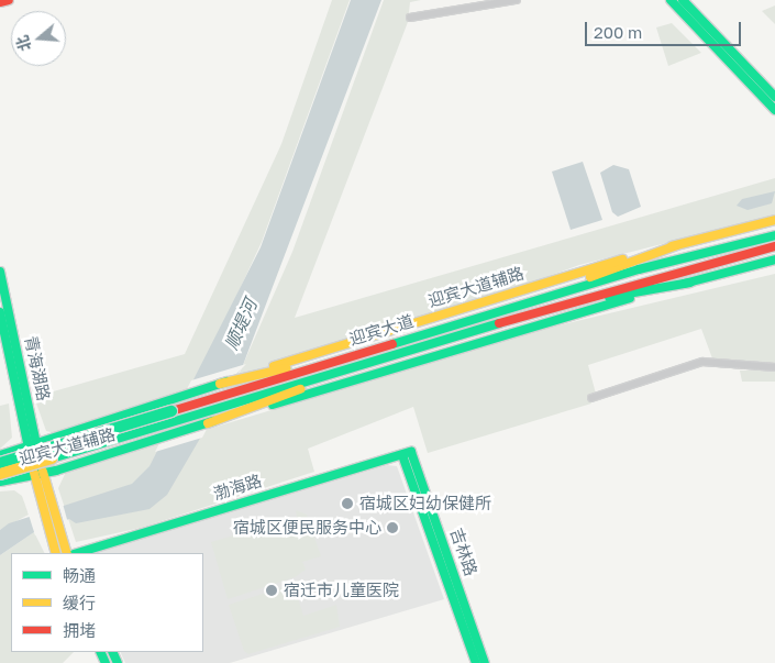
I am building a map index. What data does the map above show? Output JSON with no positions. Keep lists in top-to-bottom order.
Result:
{
  "streets": {
    "main road": [
      "迎宾大道辅路",
      "迎宾大道",
      "青海湖路",
      "渤海路",
      "吉林路"
    ]
  },
  "crossings": [
    ["迎宾大道辅路", "青海湖路"],
    ["渤海路", "吉林路"]
  ],
  "water": ["顺堤河"],
  "places": ["宿城区妇幼保健所", "宿城区便民服务中心", "宿迁市儿童医院"],
  "legend": ["畅通", "缓行", "拥堵"],
  "scale_bar": "200 m",
  "north": "left"
}
